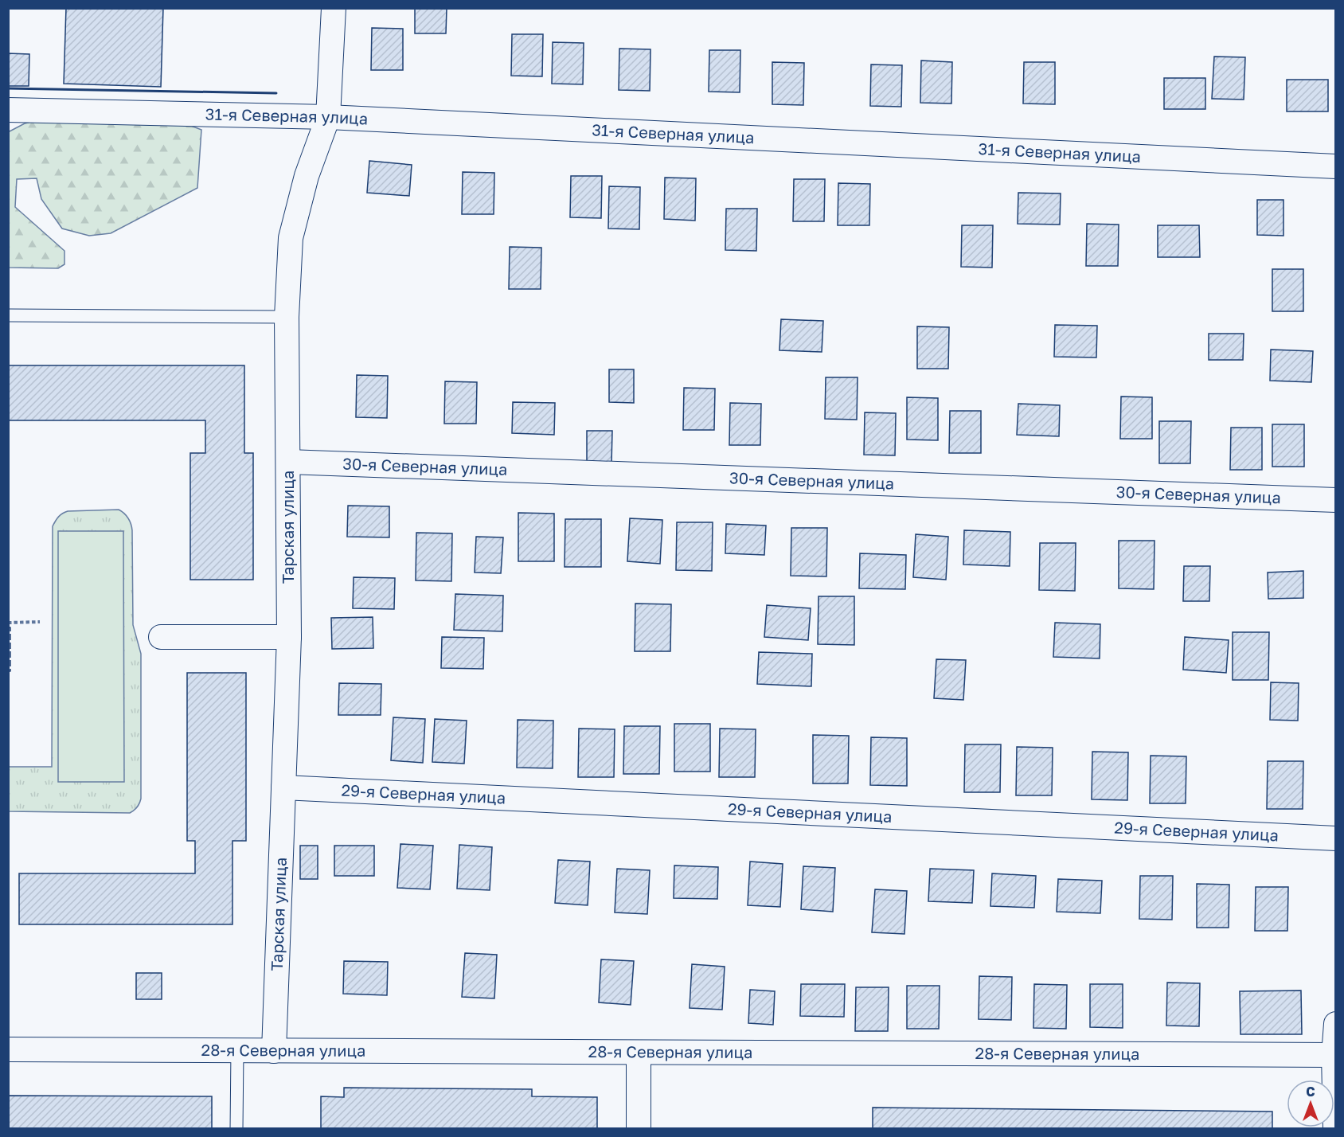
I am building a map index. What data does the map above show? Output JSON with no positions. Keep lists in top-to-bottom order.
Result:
{
  "streets": {
    "street": [
      "31-я Северная улица",
      "30-я Северная улица",
      "Тарская улица",
      "29-я Северная улица",
      "28-я Северная улица"
    ]
  },
  "crossings": [
    ["31-я Северная улица", "Тарская улица"],
    ["30-я Северная улица", "Тарская улица"],
    ["Тарская улица", "29-я Северная улица"],
    ["Тарская улица", "28-я Северная улица"]
  ],
  "north": "top"
}
